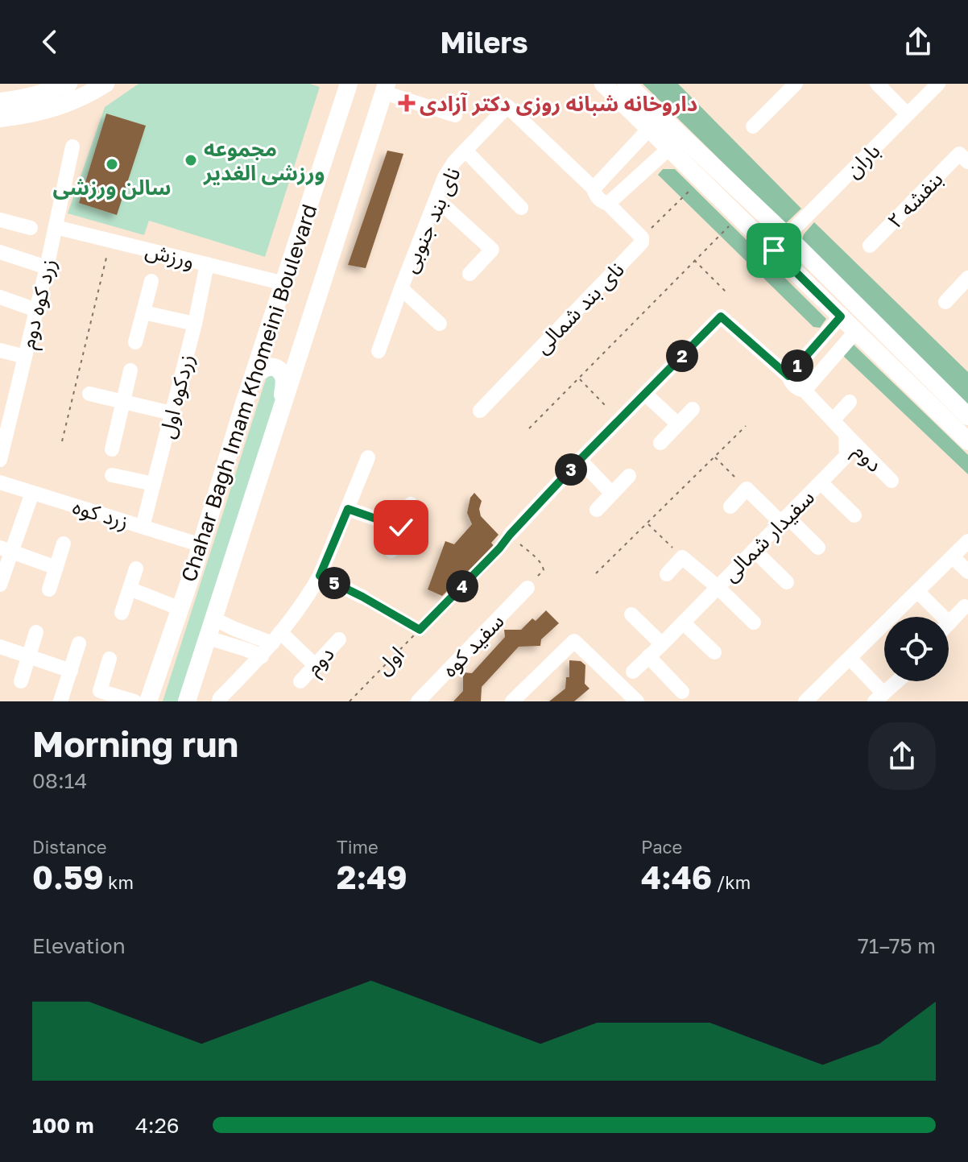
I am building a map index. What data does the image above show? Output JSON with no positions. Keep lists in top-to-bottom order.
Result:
{
  "streets": {
    "main road": ["Chahar Bagh Imam Khomeini Boulevard"],
    "street": [
      "باران",
      "بنفشه ۲",
      "نای بند جنوبی",
      "ورزش",
      "زرد کوه دوم",
      "نای بند شمالی",
      "زردکوه اول",
      "دوم",
      "زرد کوه",
      "سفیدار شمالی",
      "سفید کوه"
    ],
    "path": ["اول"]
  },
  "crossings": [
    ["ورزش", "زرد کوه دوم"],
    ["ورزش", "Chahar Bagh Imam Khomeini Boulevard"],
    ["ورزش", "زردکوه اول"],
    ["Chahar Bagh Imam Khomeini Boulevard", "زرد کوه"],
    ["زردکوه اول", "زرد کوه"],
    ["دوم", "سفیدار شمالی"]
  ],
  "places": {
    "health": ["داروخانه شبانه روزی دکتر آزادی"],
    "other": ["مجموعه ورزشی الغدیر", "سالن ورزشی"]
  },
  "page": {
    "header": "Milers",
    "pins": [
      "2",
      "1",
      "3",
      "5",
      "4"
    ],
    "heading": ["Morning run", "08:14"],
    "stats": [
      ["Distance", "0.59 km"],
      ["Time", "2:49"],
      ["Pace", "4:46 /km"]
    ],
    "chart": ["Elevation", "71–75 m"],
    "list": [
      {
        "name": "100 m",
        "note": "4:26"
      }
    ]
  }
}
